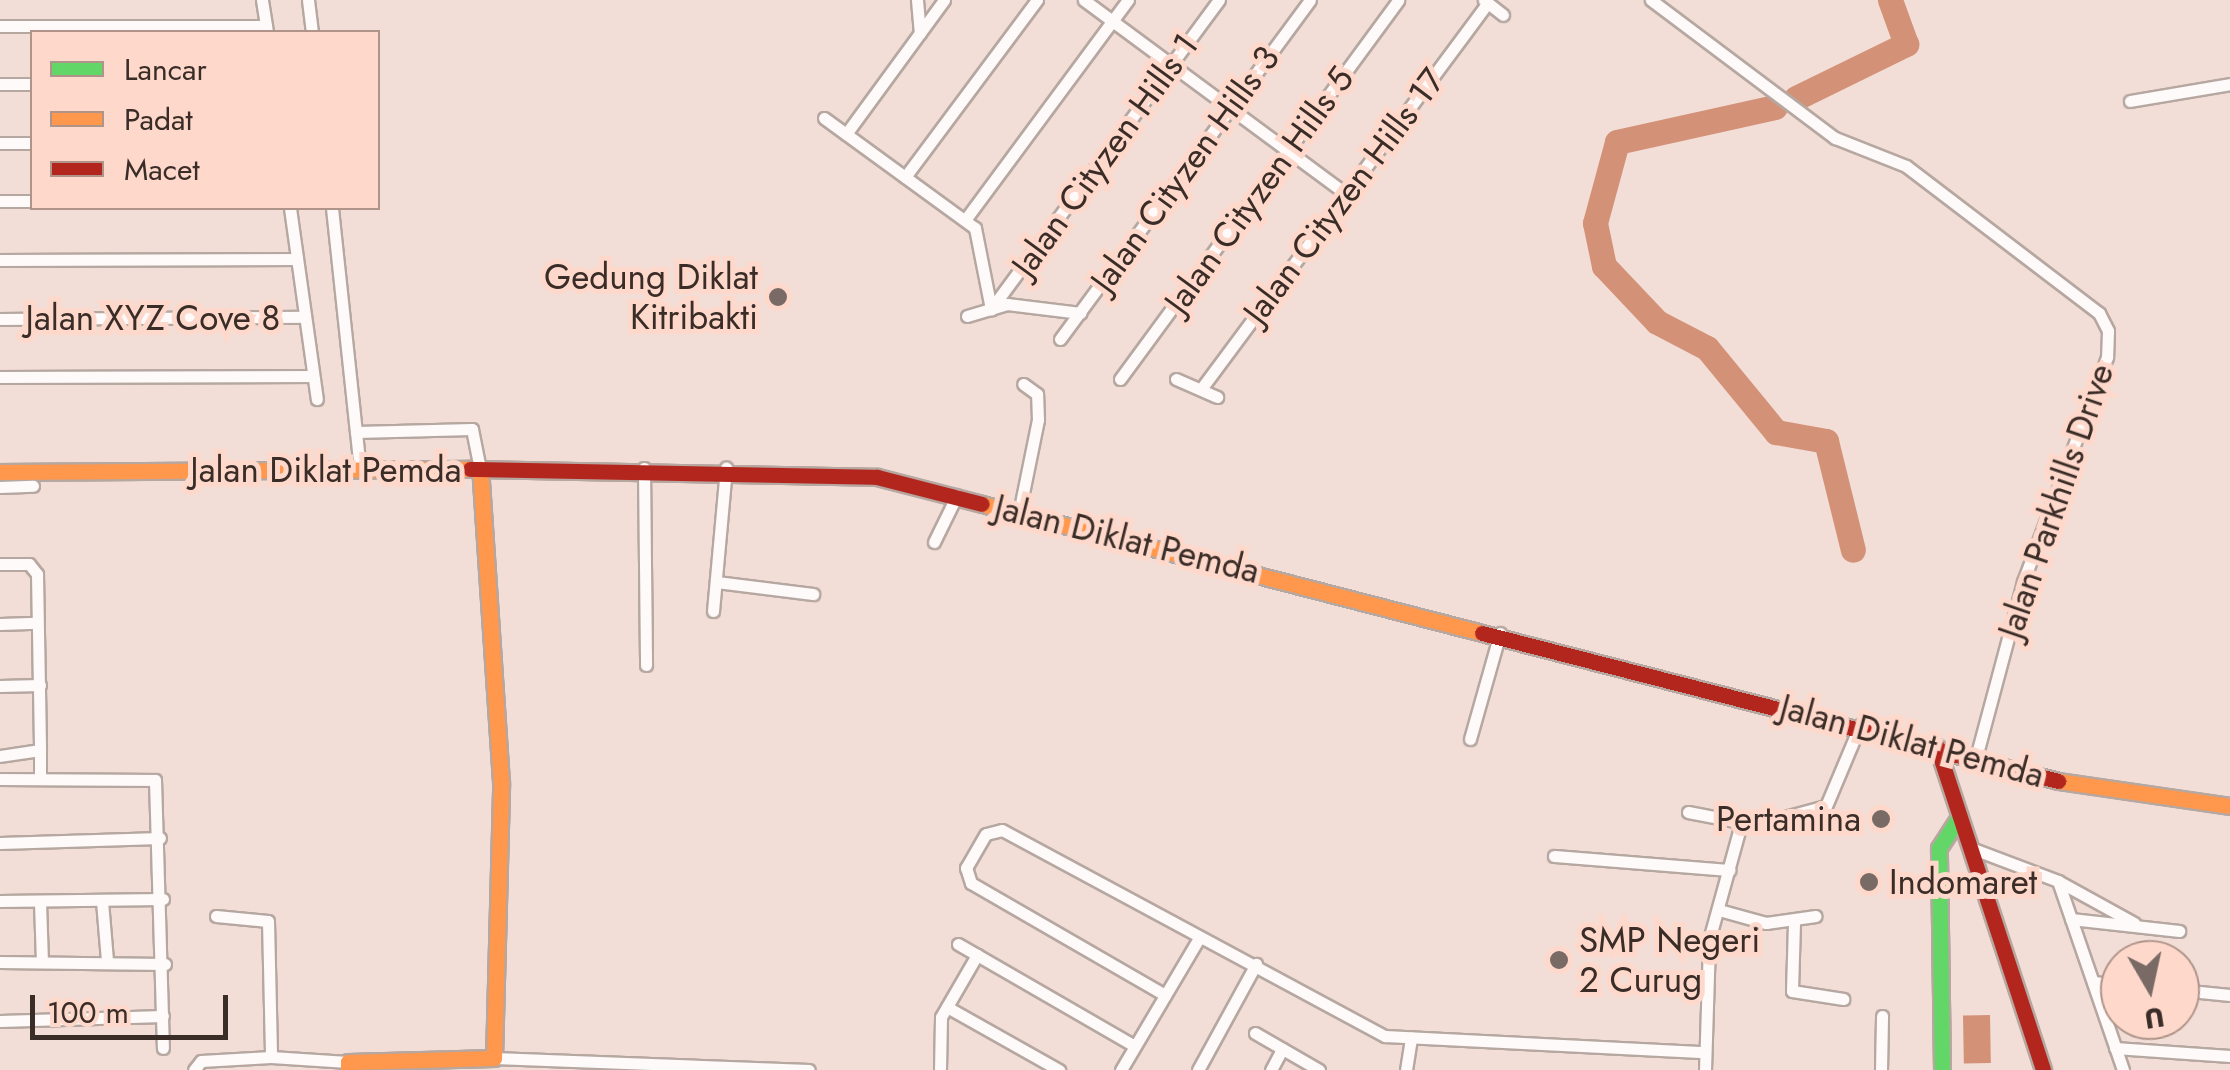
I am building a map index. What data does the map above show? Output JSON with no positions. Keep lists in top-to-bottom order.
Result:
{
  "streets": {
    "street": [
      "Jalan Cityzen Hills 1",
      "Jalan Cityzen Hills 3",
      "Jalan Cityzen Hills 5",
      "Jalan Cityzen Hills 17",
      "Jalan XYZ Cove 8",
      "Jalan Diklat Pemda",
      "Jalan Parkhills Drive"
    ]
  },
  "crossings": [
    ["Jalan Diklat Pemda", "Jalan Parkhills Drive"]
  ],
  "places": [
    "Gedung Diklat Kitribakti",
    "Pertamina",
    "Indomaret",
    "SMP Negeri 2 Curug"
  ],
  "legend": ["Lancar", "Padat", "Macet"],
  "scale_bar": "100 m",
  "north": "bottom"
}
